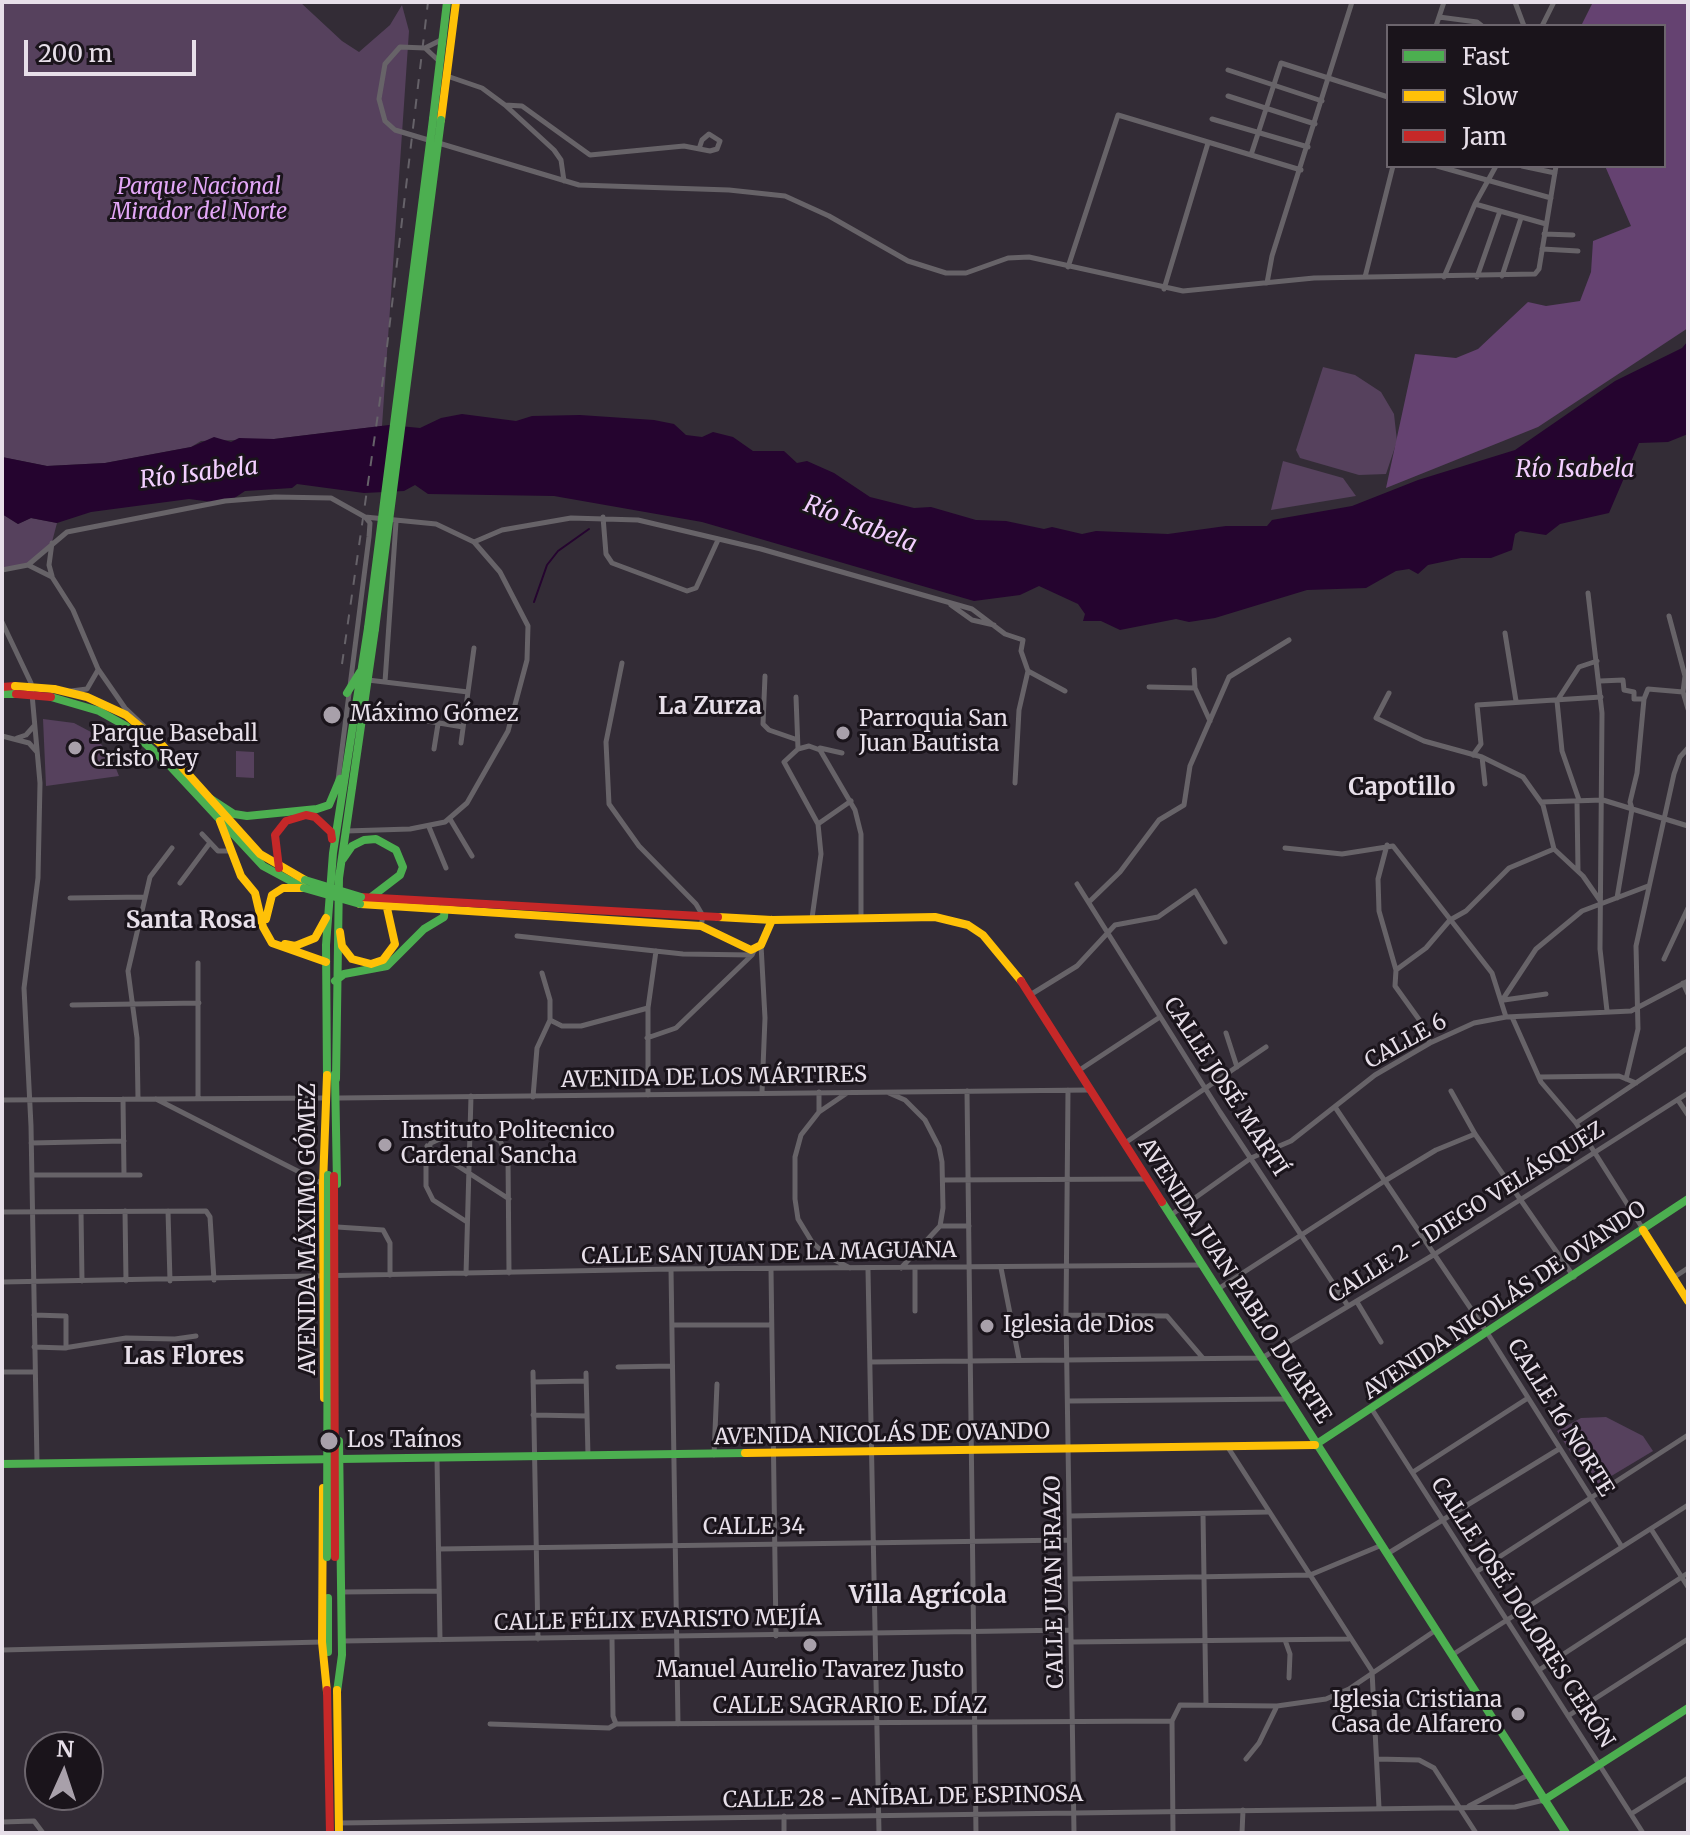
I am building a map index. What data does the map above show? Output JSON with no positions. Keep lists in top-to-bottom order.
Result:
{
  "streets": {
    "main road": ["AVENIDA MÁXIMO GÓMEZ", "AVENIDA JUAN PABLO DUARTE", "AVENIDA NICOLÁS DE OVANDO"],
    "street": [
      "CALLE 6",
      "AVENIDA DE LOS MÁRTIRES",
      "CALLE JOSÉ MARTÍ",
      "CALLE 2 - DIEGO VELÁSQUEZ",
      "CALLE SAN JUAN DE LA MAGUANA",
      "CALLE 16 NORTE",
      "CALLE 34",
      "CALLE JUAN ERAZO",
      "CALLE JOSÉ DOLORES CERÓN",
      "CALLE FÉLIX EVARISTO MEJÍA",
      "CALLE SAGRARIO E. DÍAZ",
      "CALLE 28 - ANÍBAL DE ESPINOSA"
    ]
  },
  "crossings": [
    ["CALLE 6", "CALLE JOSÉ MARTÍ"],
    ["CALLE 6", "AVENIDA JUAN PABLO DUARTE"],
    ["CALLE 6", "CALLE 16 NORTE"],
    ["AVENIDA DE LOS MÁRTIRES", "CALLE SAN JUAN DE LA MAGUANA"],
    ["AVENIDA DE LOS MÁRTIRES", "AVENIDA JUAN PABLO DUARTE"],
    ["AVENIDA DE LOS MÁRTIRES", "CALLE JUAN ERAZO"],
    ["CALLE JOSÉ MARTÍ", "CALLE 2 - DIEGO VELÁSQUEZ"],
    ["CALLE 2 - DIEGO VELÁSQUEZ", "AVENIDA JUAN PABLO DUARTE"],
    ["CALLE 2 - DIEGO VELÁSQUEZ", "CALLE 16 NORTE"],
    ["AVENIDA MÁXIMO GÓMEZ", "CALLE 28 - ANÍBAL DE ESPINOSA"],
    ["CALLE SAN JUAN DE LA MAGUANA", "AVENIDA JUAN PABLO DUARTE"],
    ["CALLE SAN JUAN DE LA MAGUANA", "CALLE JUAN ERAZO"],
    ["AVENIDA JUAN PABLO DUARTE", "AVENIDA NICOLÁS DE OVANDO"],
    ["AVENIDA JUAN PABLO DUARTE", "CALLE 28 - ANÍBAL DE ESPINOSA"],
    ["AVENIDA NICOLÁS DE OVANDO", "CALLE 16 NORTE"],
    ["AVENIDA NICOLÁS DE OVANDO", "CALLE JUAN ERAZO"],
    ["AVENIDA NICOLÁS DE OVANDO", "CALLE JOSÉ DOLORES CERÓN"],
    ["CALLE 34", "CALLE JUAN ERAZO"],
    ["CALLE JUAN ERAZO", "CALLE FÉLIX EVARISTO MEJÍA"],
    ["CALLE JUAN ERAZO", "CALLE SAGRARIO E. DÍAZ"],
    ["CALLE JUAN ERAZO", "CALLE 28 - ANÍBAL DE ESPINOSA"]
  ],
  "districts": [
    "La Zurza",
    "Capotillo",
    "Santa Rosa",
    "Las Flores",
    "Villa Agrícola"
  ],
  "water": ["Río Isabela"],
  "parks": ["Parque Nacional Mirador del Norte"],
  "places": [
    "Máximo Gómez",
    "Parroquia San Juan Bautista",
    "Parque Baseball Cristo Rey",
    "Instituto Politecnico Cardenal Sancha",
    "Iglesia de Dios",
    "Los Taínos",
    "Manuel Aurelio Tavarez Justo",
    "Iglesia Cristiana Casa de Alfarero"
  ],
  "legend": ["Fast", "Slow", "Jam"],
  "scale_bar": "200 m",
  "north": "top"
}
